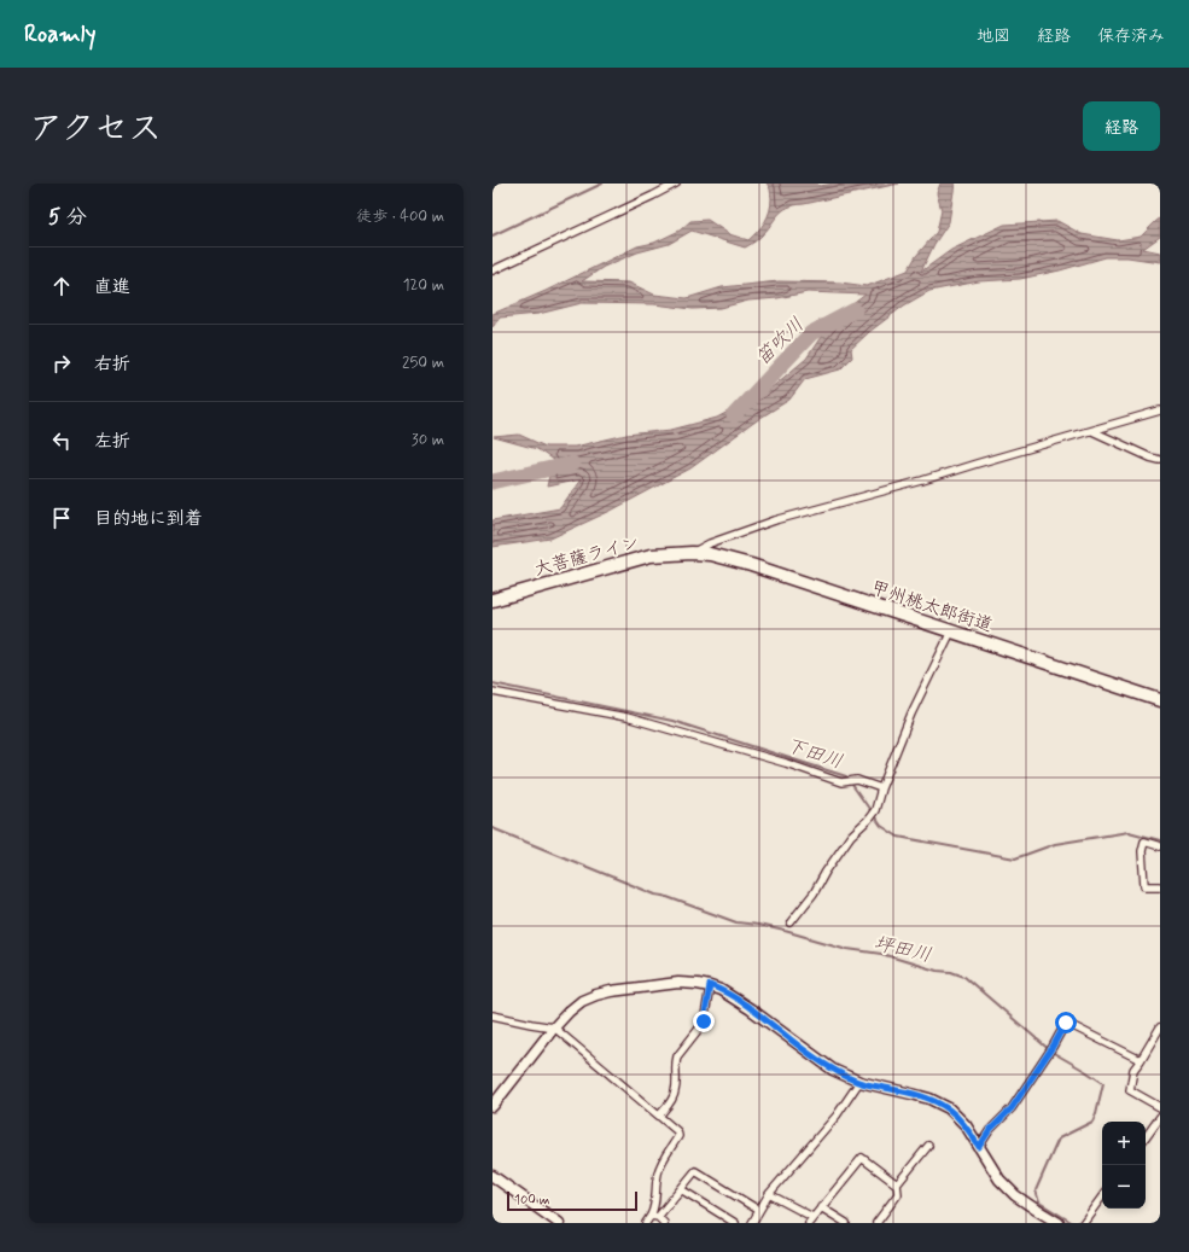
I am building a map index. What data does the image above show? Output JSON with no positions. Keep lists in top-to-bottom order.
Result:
{
  "streets": {
    "highway": ["大菩薩ライン", "甲州桃太郎街道"]
  },
  "crossings": [
    ["大菩薩ライン", "甲州桃太郎街道"]
  ],
  "water": ["笛吹川", "下田川", "坪田川"],
  "scale_bar": "100 m",
  "page": {
    "header": "Roamly",
    "nav": ["地図", "経路", "保存済み"],
    "title": "アクセス",
    "buttons": "経路",
    "heading": ["5 分", "徒歩 · 400 m"],
    "list": [
      ["直進", "120 m"],
      ["右折", "250 m"],
      ["左折", "30 m"],
      "目的地に到着"
    ],
    "map_buttons": ["+", "−"],
    "scale": "100 m"
  }
}
